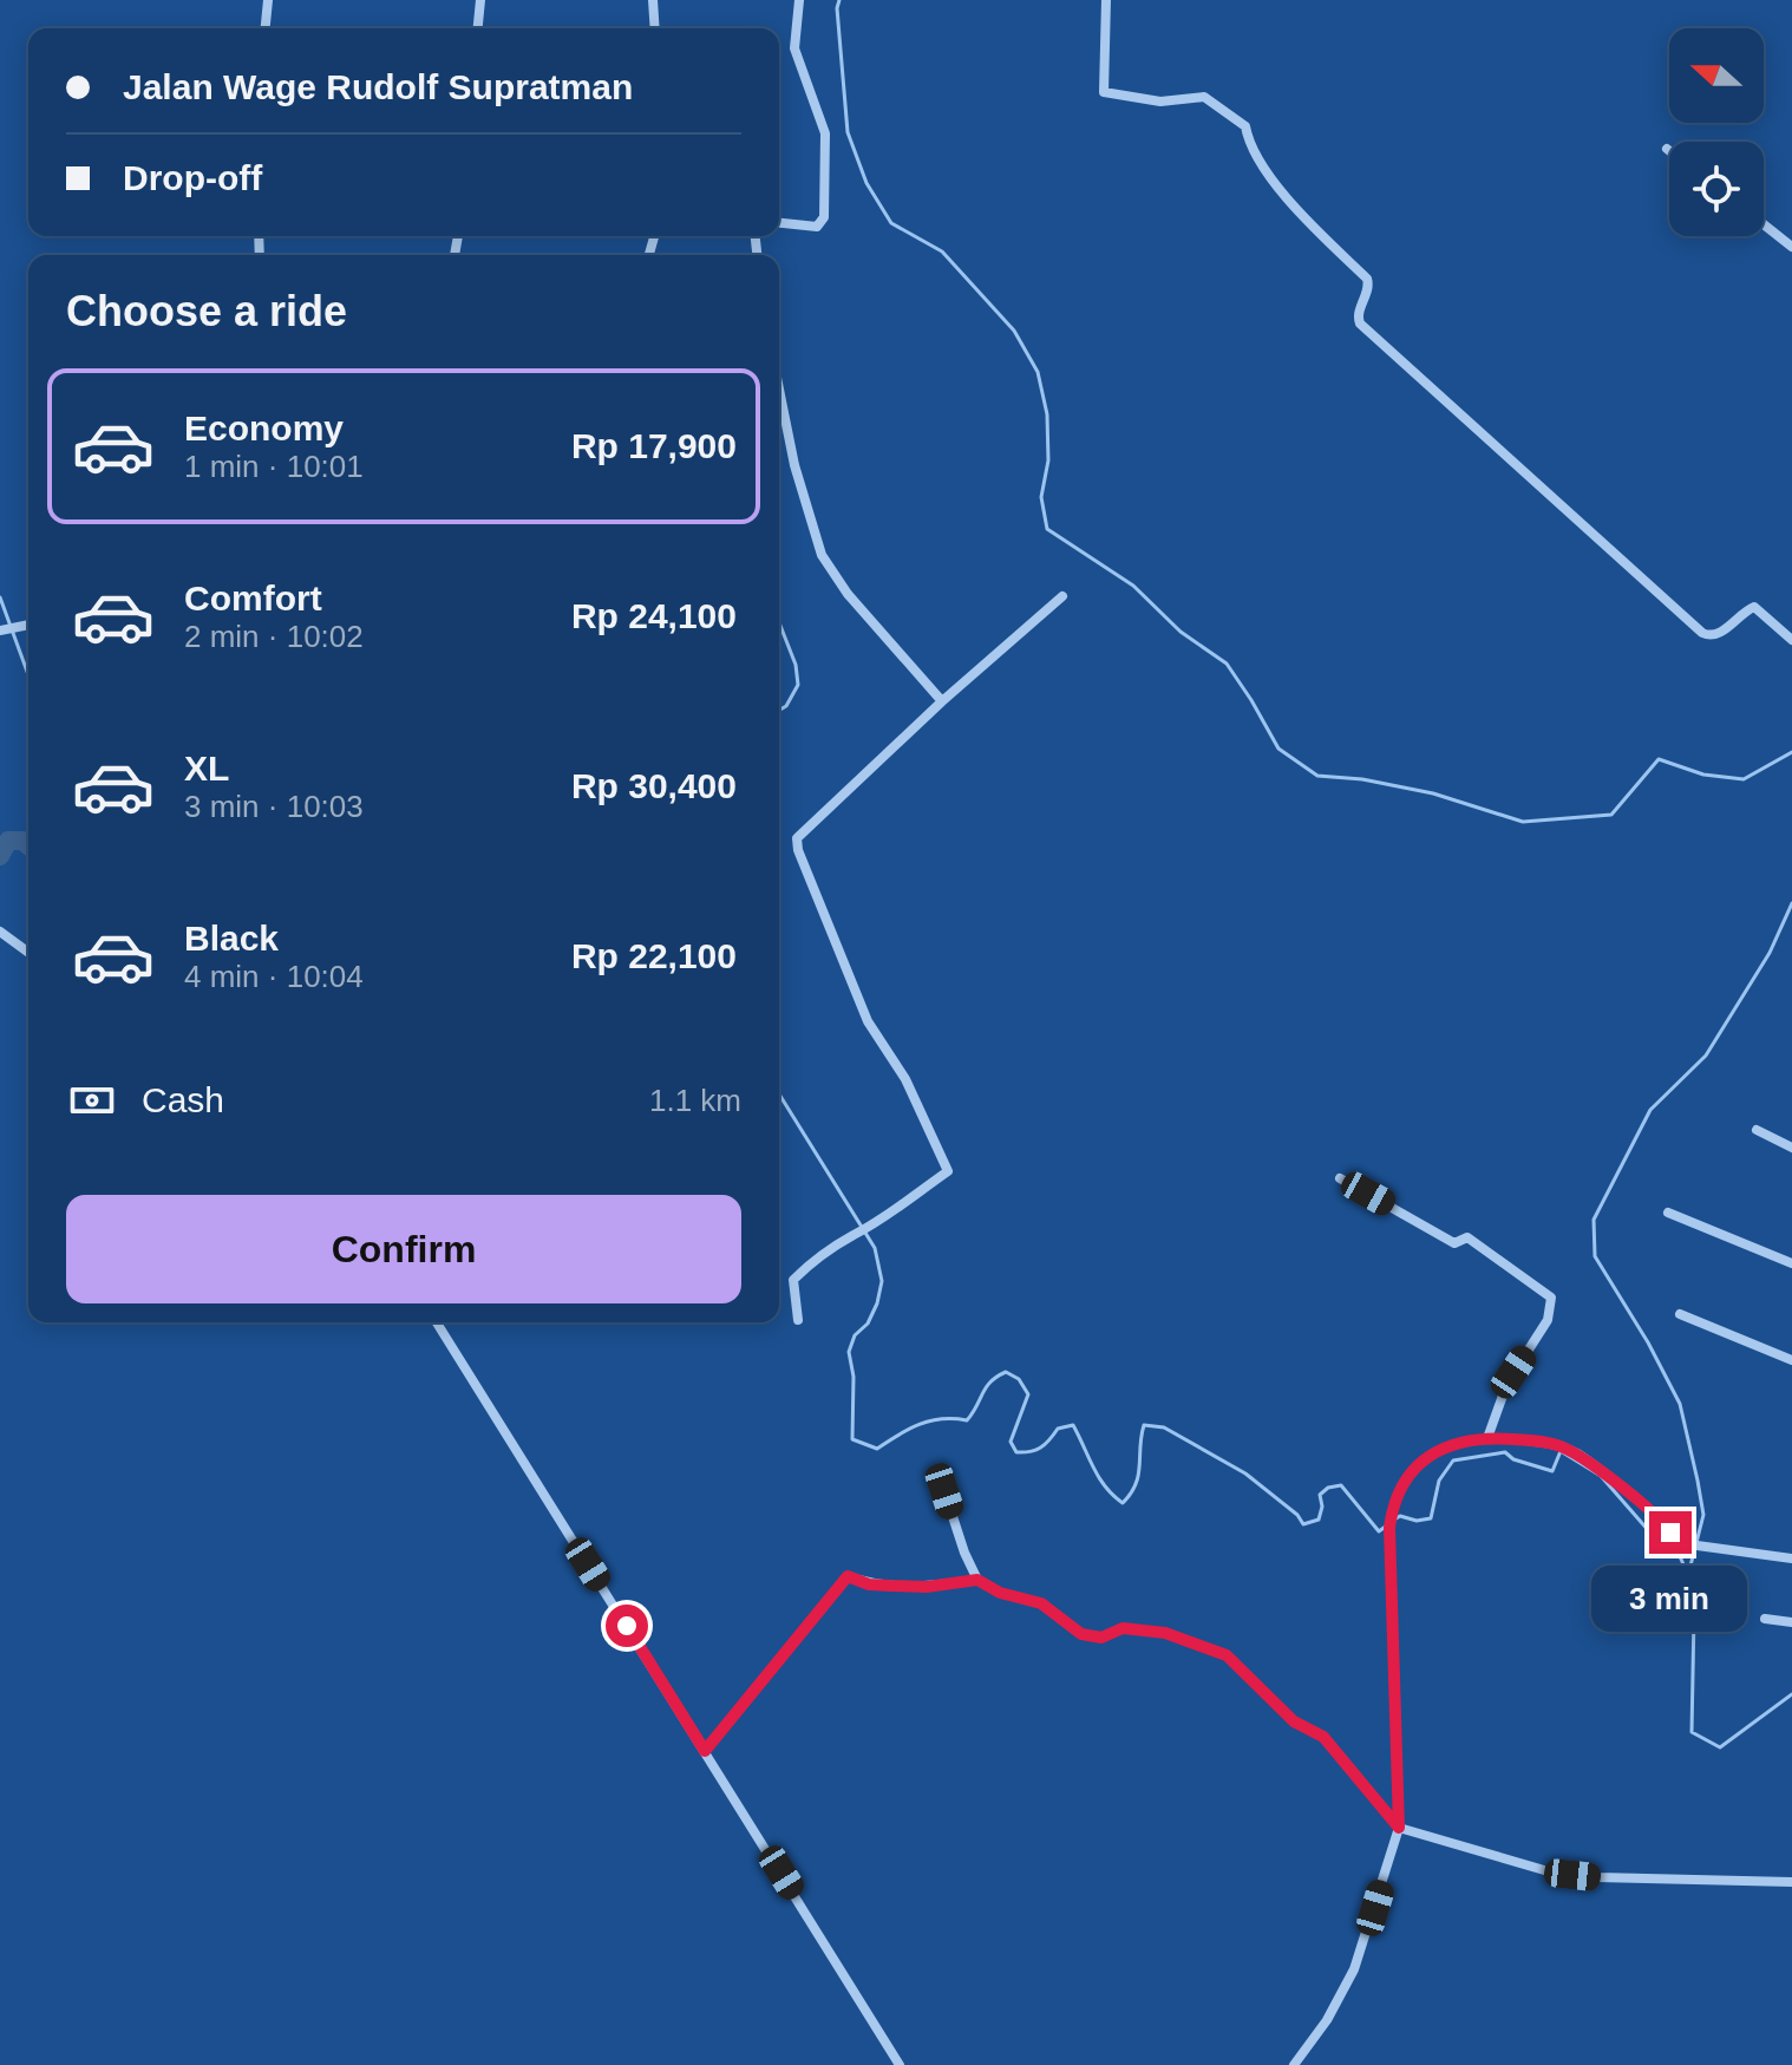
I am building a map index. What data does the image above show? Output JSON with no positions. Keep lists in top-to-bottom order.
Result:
{
  "north": "left",
  "page": {
    "banner": ["Jalan Wage Rudolf Supratman", "Drop-off"],
    "heading": "Choose a ride",
    "list": [
      {
        "name": "Economy",
        "note": "1 min · 10:01",
        "value": "Rp 17,900"
      },
      {
        "name": "Comfort",
        "note": "2 min · 10:02",
        "value": "Rp 24,100"
      },
      {
        "name": "XL",
        "note": "3 min · 10:03",
        "value": "Rp 30,400"
      },
      {
        "name": "Black",
        "note": "4 min · 10:04",
        "value": "Rp 22,100"
      }
    ],
    "pay": ["Cash", "1.1 km"],
    "buttons": "Confirm",
    "bubble": "3 min"
  }
}
